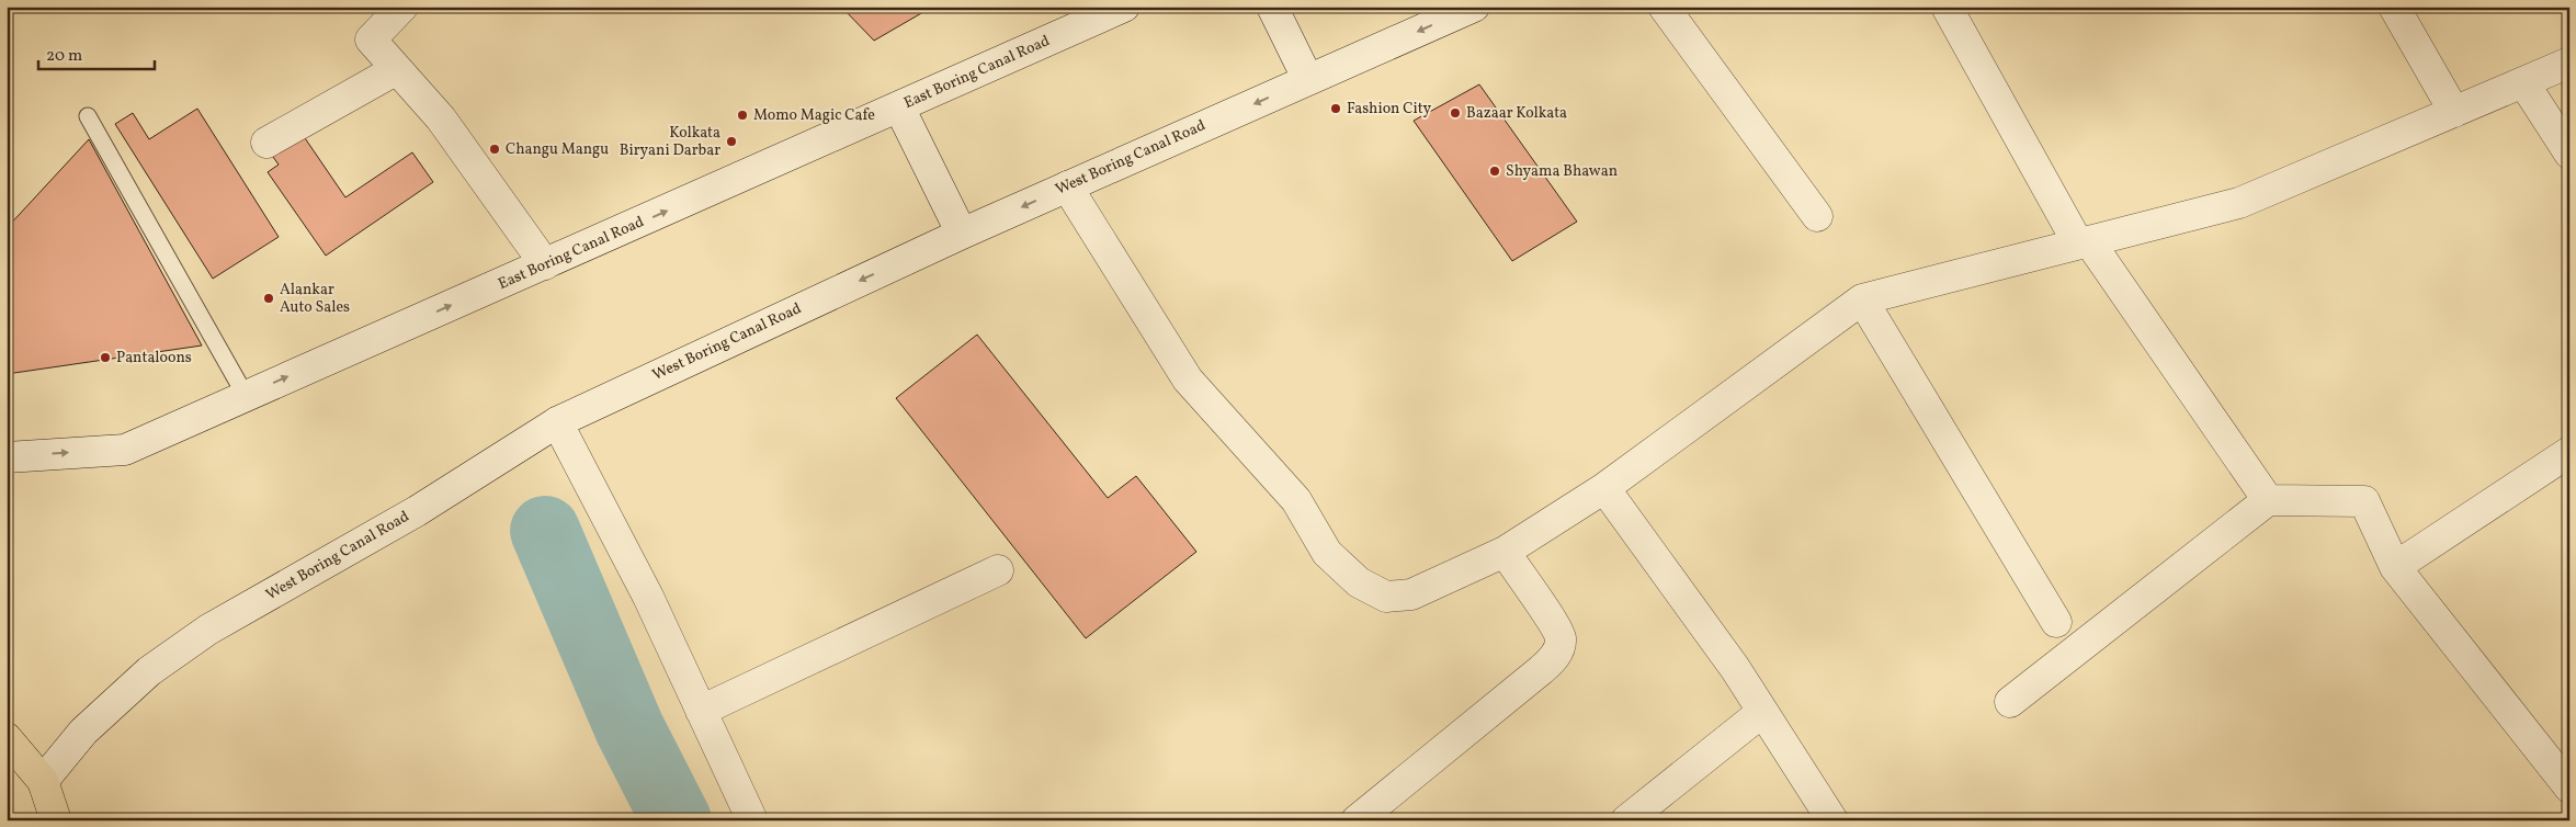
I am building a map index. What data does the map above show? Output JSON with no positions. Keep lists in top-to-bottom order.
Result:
{
  "streets": {
    "street": ["East Boring Canal Road", "West Boring Canal Road"]
  },
  "one_way": ["East Boring Canal Road", "West Boring Canal Road"],
  "places": [
    "Fashion City",
    "Bazaar Kolkata",
    "Momo Magic Cafe",
    "Kolkata Biryani Darbar",
    "Changu Mangu",
    "Shyama Bhawan",
    "Alankar Auto Sales",
    "Pantaloons"
  ],
  "scale_bar": "20 m"
}
